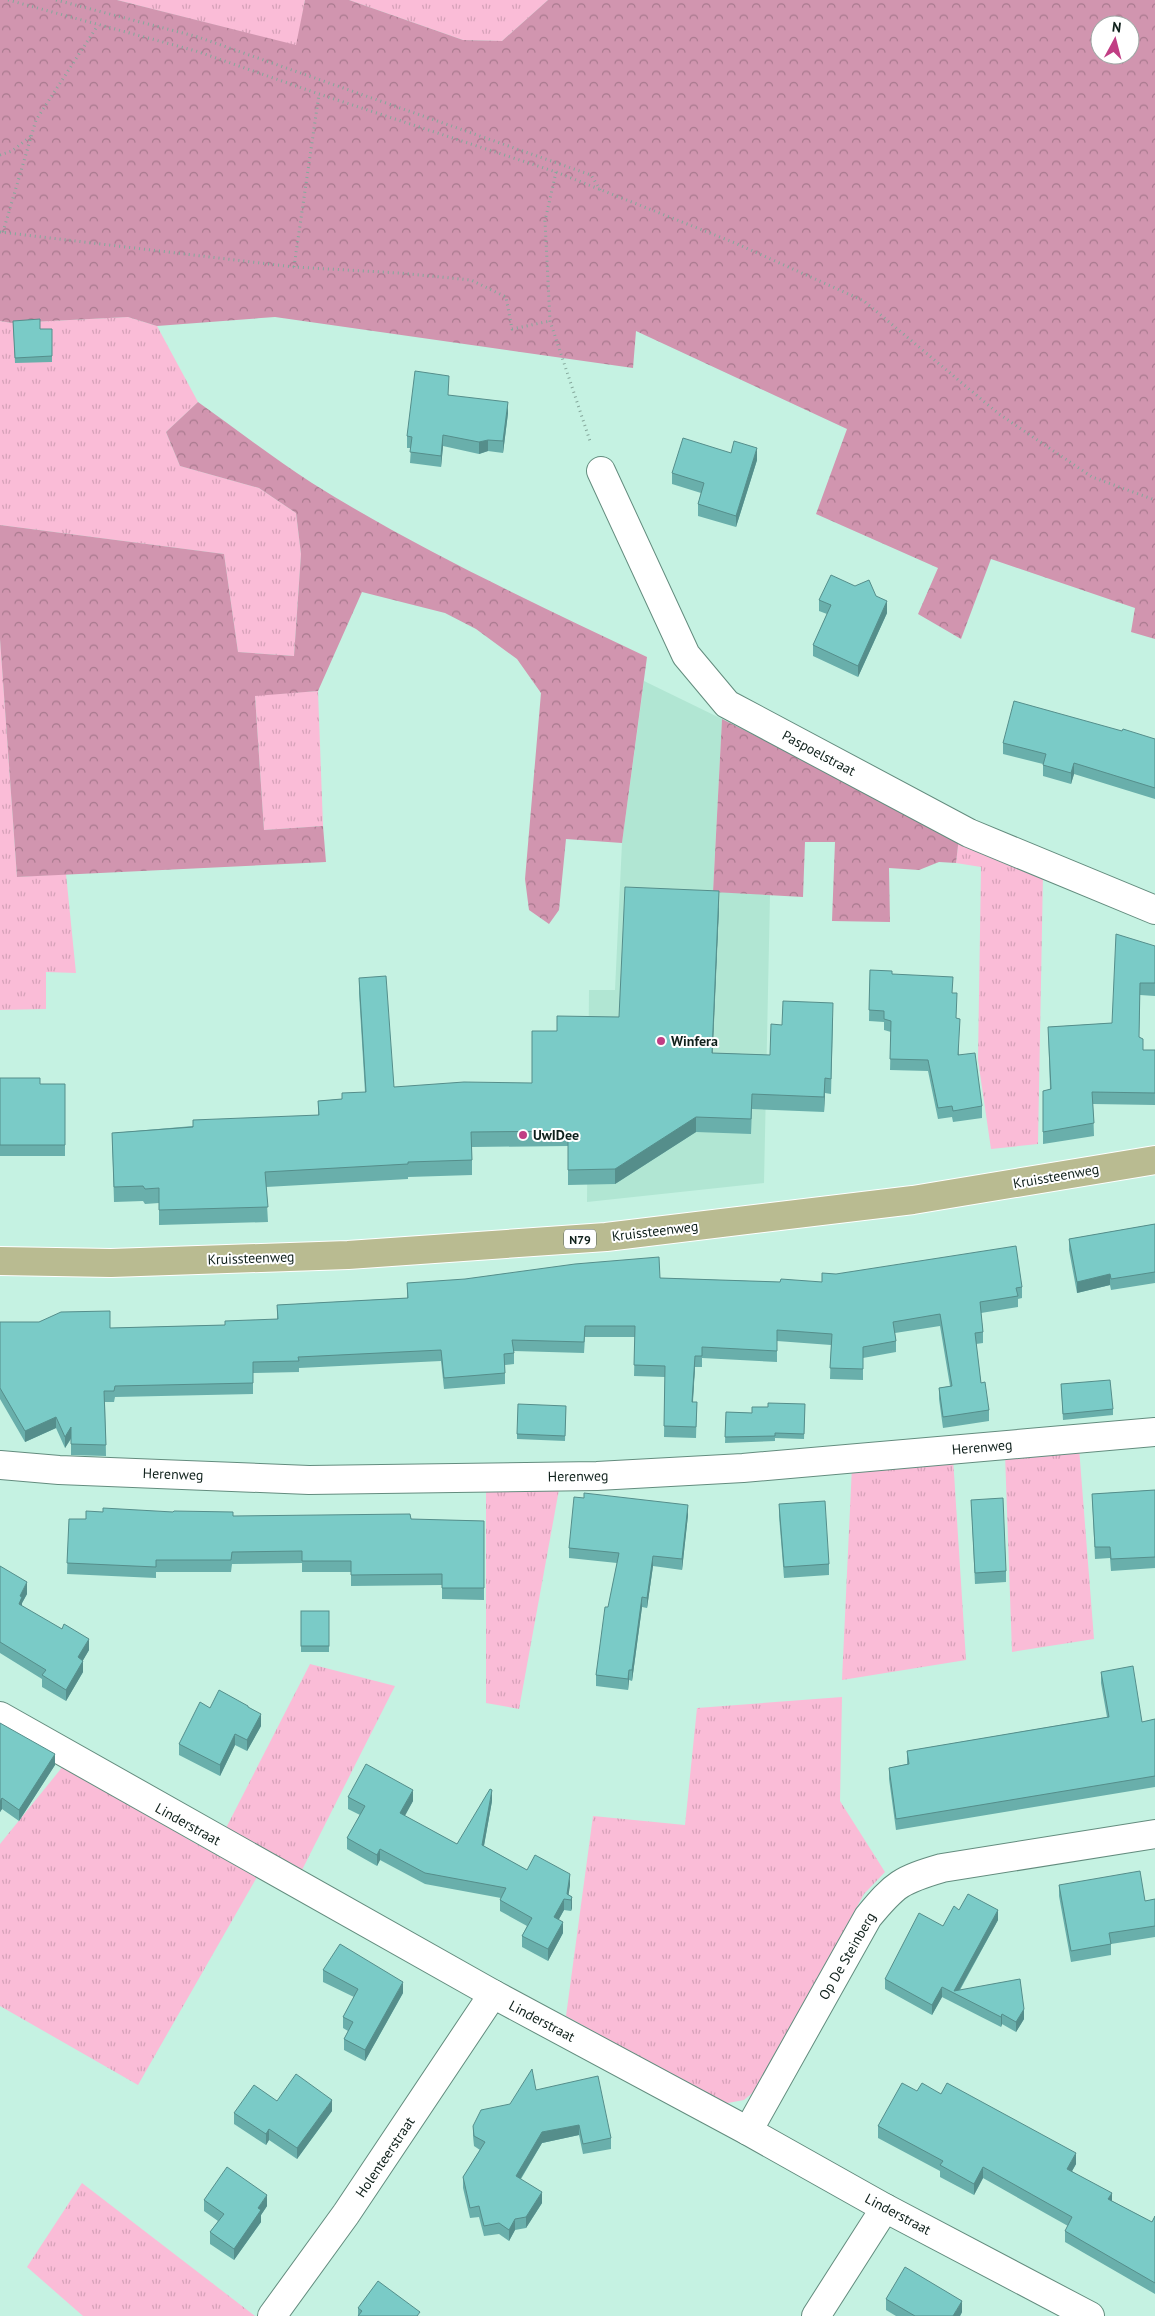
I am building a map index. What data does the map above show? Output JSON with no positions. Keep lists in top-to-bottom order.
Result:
{
  "streets": {
    "main road": ["Kruissteenweg", "N79"],
    "street": [
      "Paspoelstraat",
      "Herenweg",
      "Linderstraat",
      "Op De Steinberg",
      "Holenteerstraat"
    ]
  },
  "crossings": [
    ["Linderstraat", "Op De Steinberg"],
    ["Linderstraat", "Holenteerstraat"]
  ],
  "places": ["Winfera", "UwIDee"],
  "north": "top"
}
